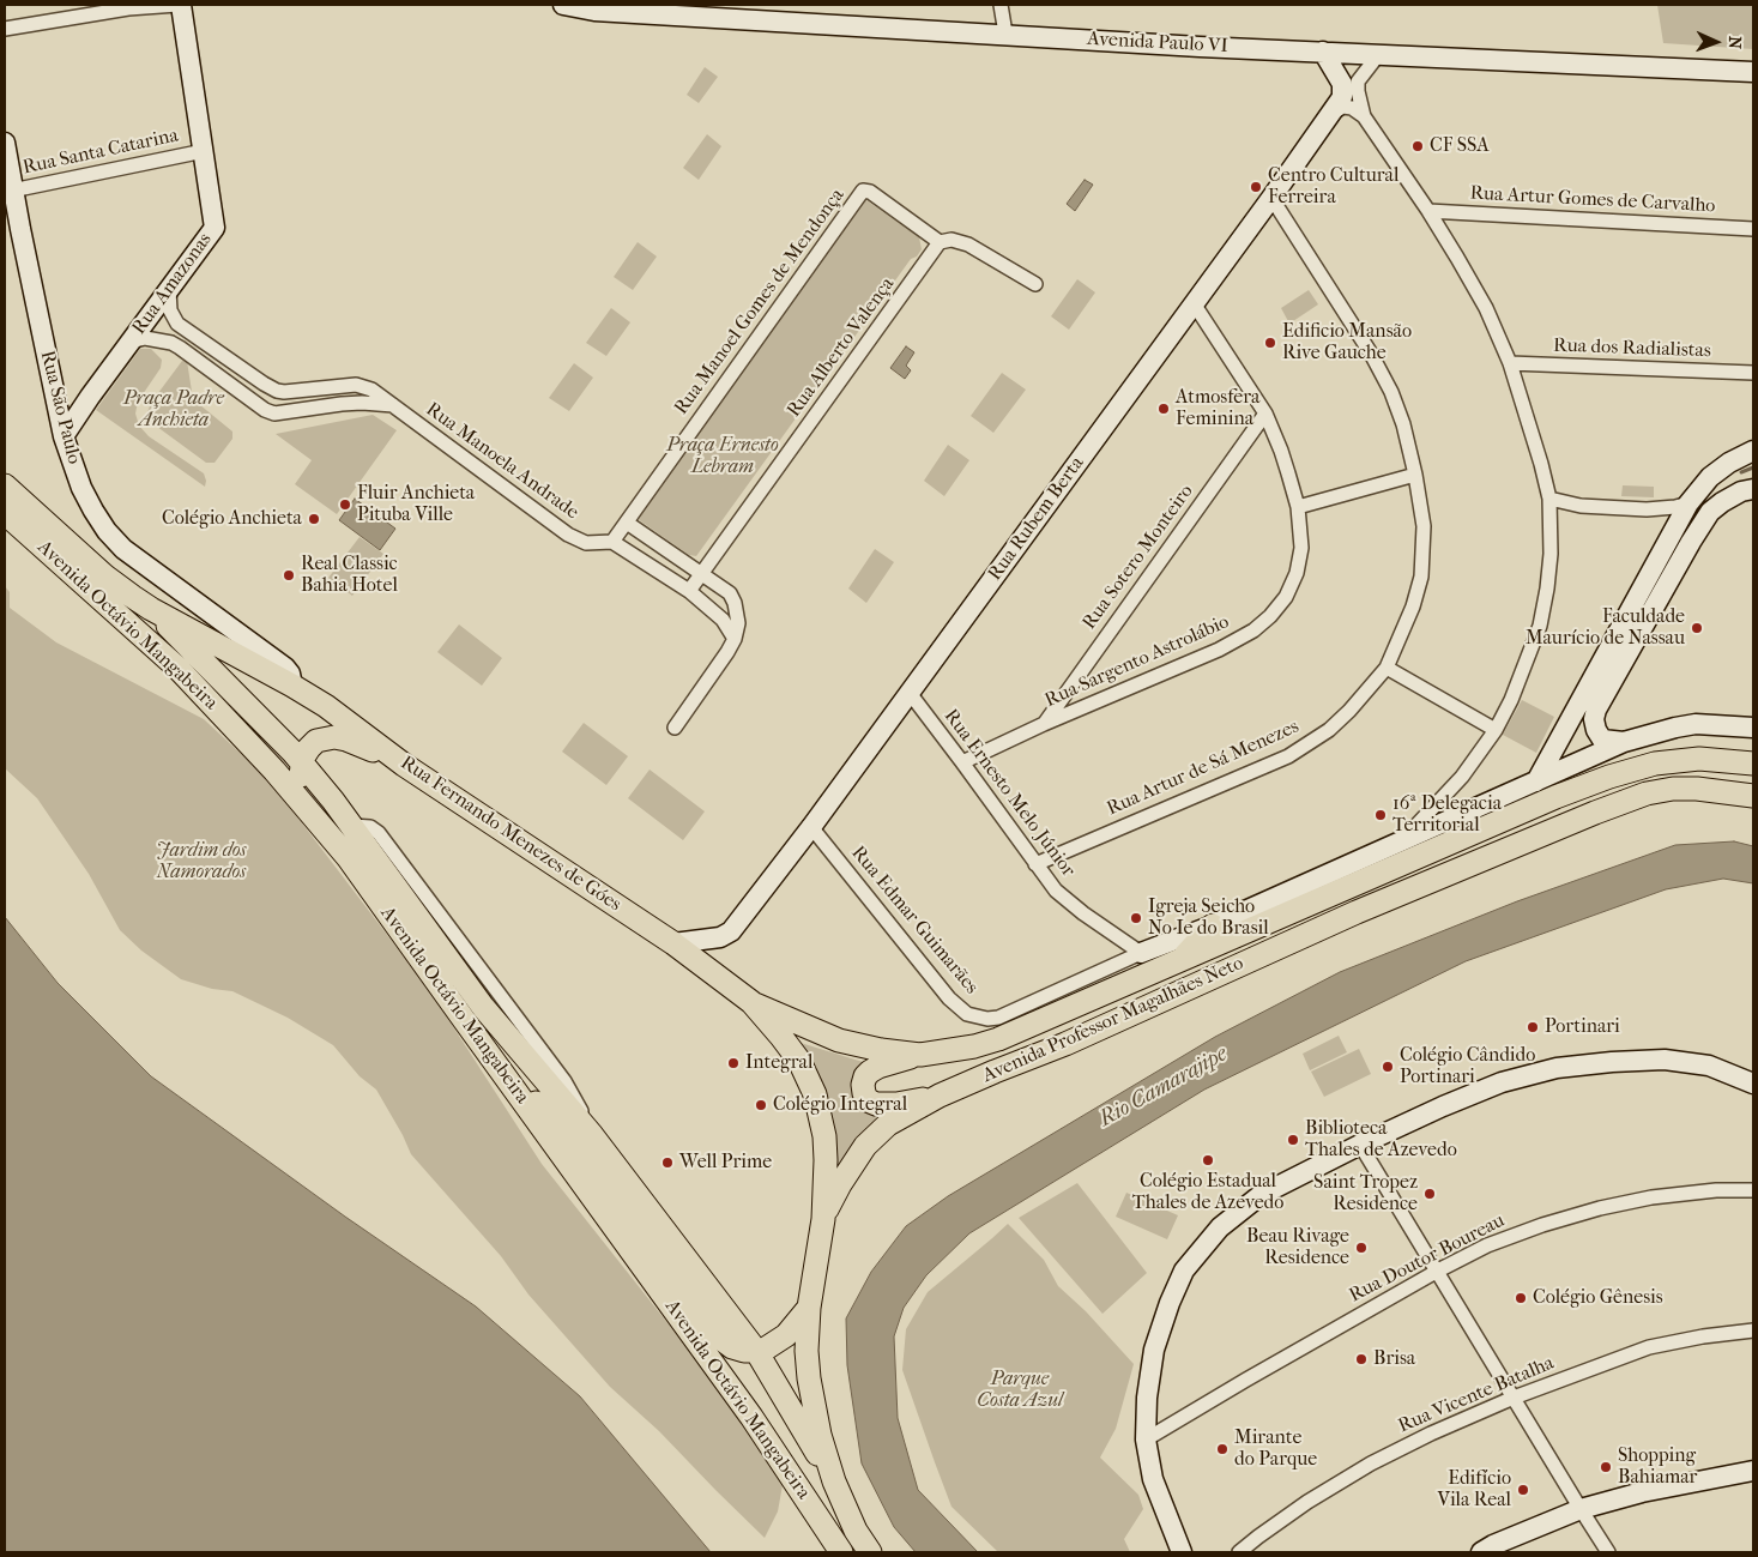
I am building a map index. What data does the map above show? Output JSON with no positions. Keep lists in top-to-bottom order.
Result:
{
  "streets": {
    "main road": ["Avenida Octávio Mangabeira", "Rua Fernando Menezes de Góes", "Avenida Professor Magalhães Neto"],
    "street": [
      "Avenida Paulo VI",
      "Rua Santa Catarina",
      "Rua Artur Gomes de Carvalho",
      "Rua Amazonas",
      "Rua Manoel Gomes de Mendonça",
      "Rua Alberto Valença",
      "Rua dos Radialistas",
      "Rua São Paulo",
      "Rua Manoela Andrade",
      "Rua Rubem Berta",
      "Rua Sotero Monteiro",
      "Rua Sargento Astrolábio",
      "Rua Artur de Sá Menezes",
      "Rua Ernesto Melo Júnior",
      "Rua Edmar Guimarães",
      "Rua Doutor Boureau",
      "Rua Vicente Batalha"
    ]
  },
  "crossings": [
    ["Avenida Paulo VI", "Rua Rubem Berta"],
    ["Rua Santa Catarina", "Rua Amazonas"],
    ["Rua Santa Catarina", "Rua São Paulo"],
    ["Rua Amazonas", "Rua São Paulo"],
    ["Rua Amazonas", "Rua Manoela Andrade"],
    ["Rua Manoel Gomes de Mendonça", "Rua Alberto Valença"],
    ["Rua Manoel Gomes de Mendonça", "Rua Manoela Andrade"],
    ["Rua São Paulo", "Rua Fernando Menezes de Góes"],
    ["Rua Rubem Berta", "Rua Sargento Astrolábio"],
    ["Rua Rubem Berta", "Rua Artur de Sá Menezes"],
    ["Rua Rubem Berta", "Rua Ernesto Melo Júnior"],
    ["Rua Rubem Berta", "Rua Fernando Menezes de Góes"],
    ["Rua Rubem Berta", "Rua Edmar Guimarães"],
    ["Rua Sotero Monteiro", "Rua Sargento Astrolábio"],
    ["Avenida Octávio Mangabeira", "Rua Fernando Menezes de Góes"],
    ["Avenida Octávio Mangabeira", "Avenida Professor Magalhães Neto"],
    ["Rua Sargento Astrolábio", "Rua Ernesto Melo Júnior"],
    ["Rua Artur de Sá Menezes", "Rua Ernesto Melo Júnior"],
    ["Rua Ernesto Melo Júnior", "Rua Edmar Guimarães"],
    ["Rua Fernando Menezes de Góes", "Avenida Professor Magalhães Neto"]
  ],
  "water": ["Rio Camarajipe"],
  "parks": [
    "Praça Padre Anchieta",
    "Praça Ernesto Lebram",
    "Jardim dos Namorados",
    "Parque Costa Azul"
  ],
  "places": [
    "CF SSA",
    "Centro Cultural Ferreira",
    "Edificio Mansão Rive Gauche",
    "Atmosfera Feminina",
    "Fluir Anchieta Pituba Ville",
    "Colégio Anchieta",
    "Real Classic Bahia Hotel",
    "Faculdade Maurício de Nassau",
    "16ª Delegacia Territorial",
    "Igreja Seicho No Ie do Brasil",
    "Portinari",
    "Integral",
    "Colégio Cândido Portinari",
    "Colégio Integral",
    "Biblioteca Thales de Azevedo",
    "Colégio Estadual Thales de Azevedo",
    "Well Prime",
    "Saint Tropez Residence",
    "Beau Rivage Residence",
    "Colégio Gênesis",
    "Brisa",
    "Mirante do Parque",
    "Shopping Bahiamar",
    "Edifício Vila Real"
  ],
  "north": "right"
}
